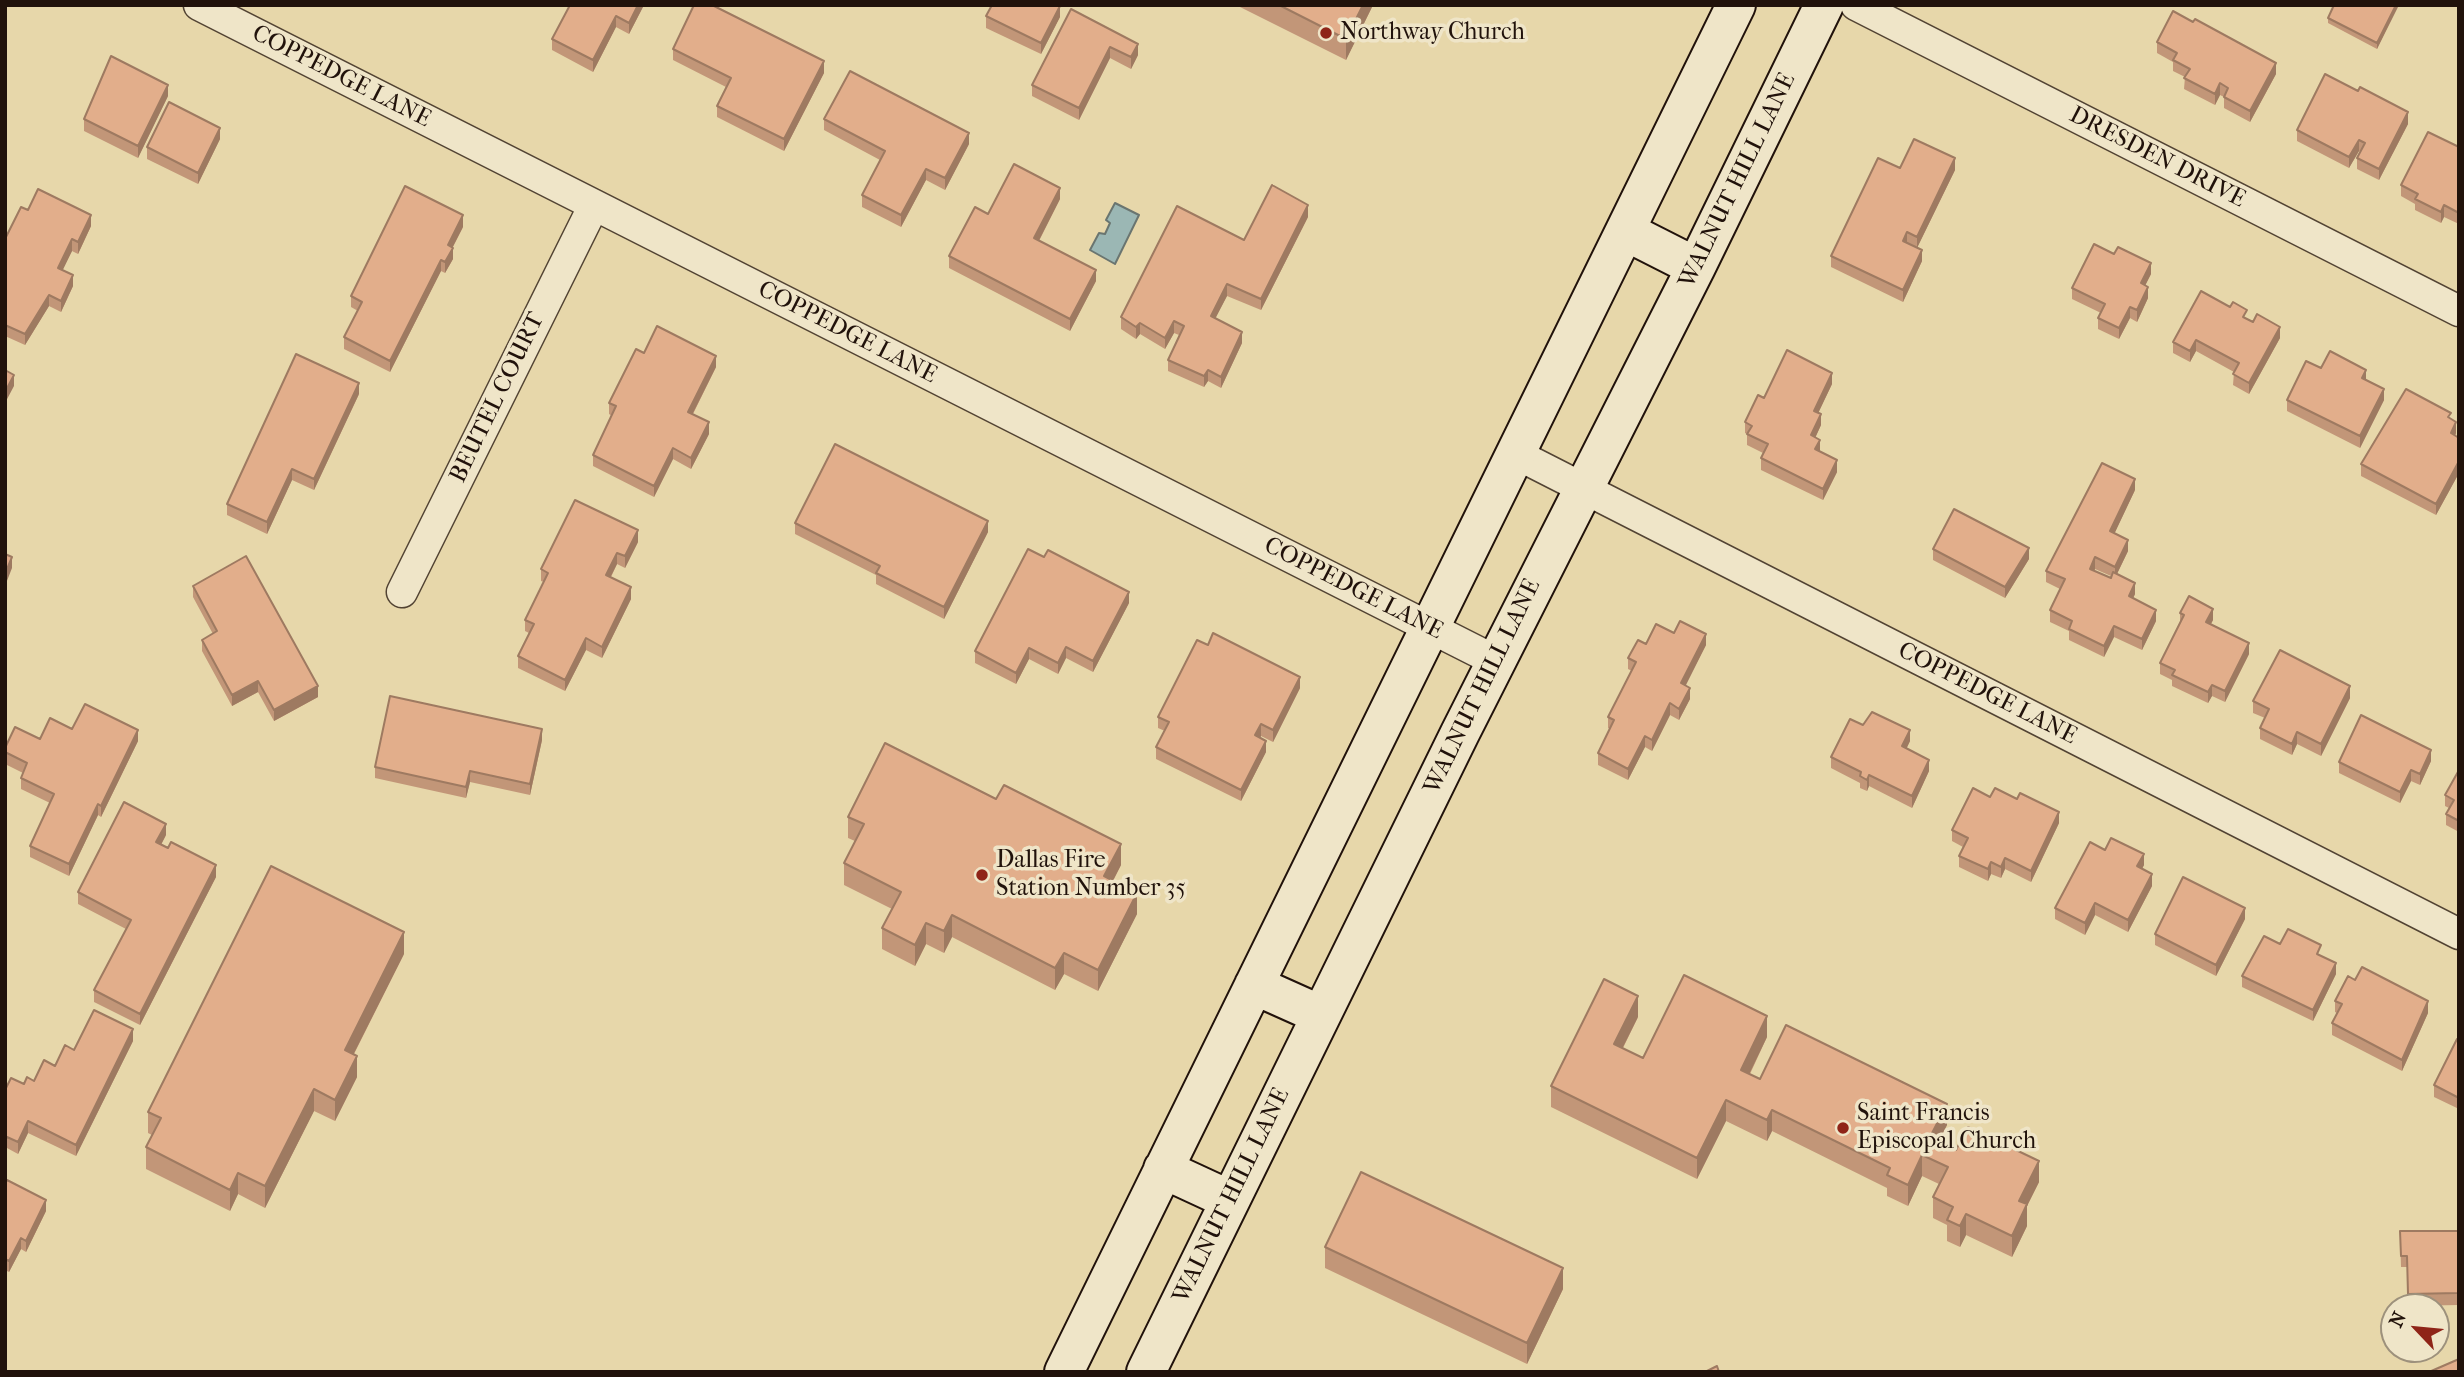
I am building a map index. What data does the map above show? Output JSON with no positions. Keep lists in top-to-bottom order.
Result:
{
  "streets": {
    "main road": ["WALNUT HILL LANE"],
    "street": ["COPPEDGE LANE", "DRESDEN DRIVE", "BEUTEL COURT"]
  },
  "crossings": [
    ["COPPEDGE LANE", "WALNUT HILL LANE"],
    ["COPPEDGE LANE", "BEUTEL COURT"]
  ],
  "places": ["Northway Church", "Dallas Fire Station Number 35", "Saint Francis Episcopal Church"],
  "north": "top left"
}
